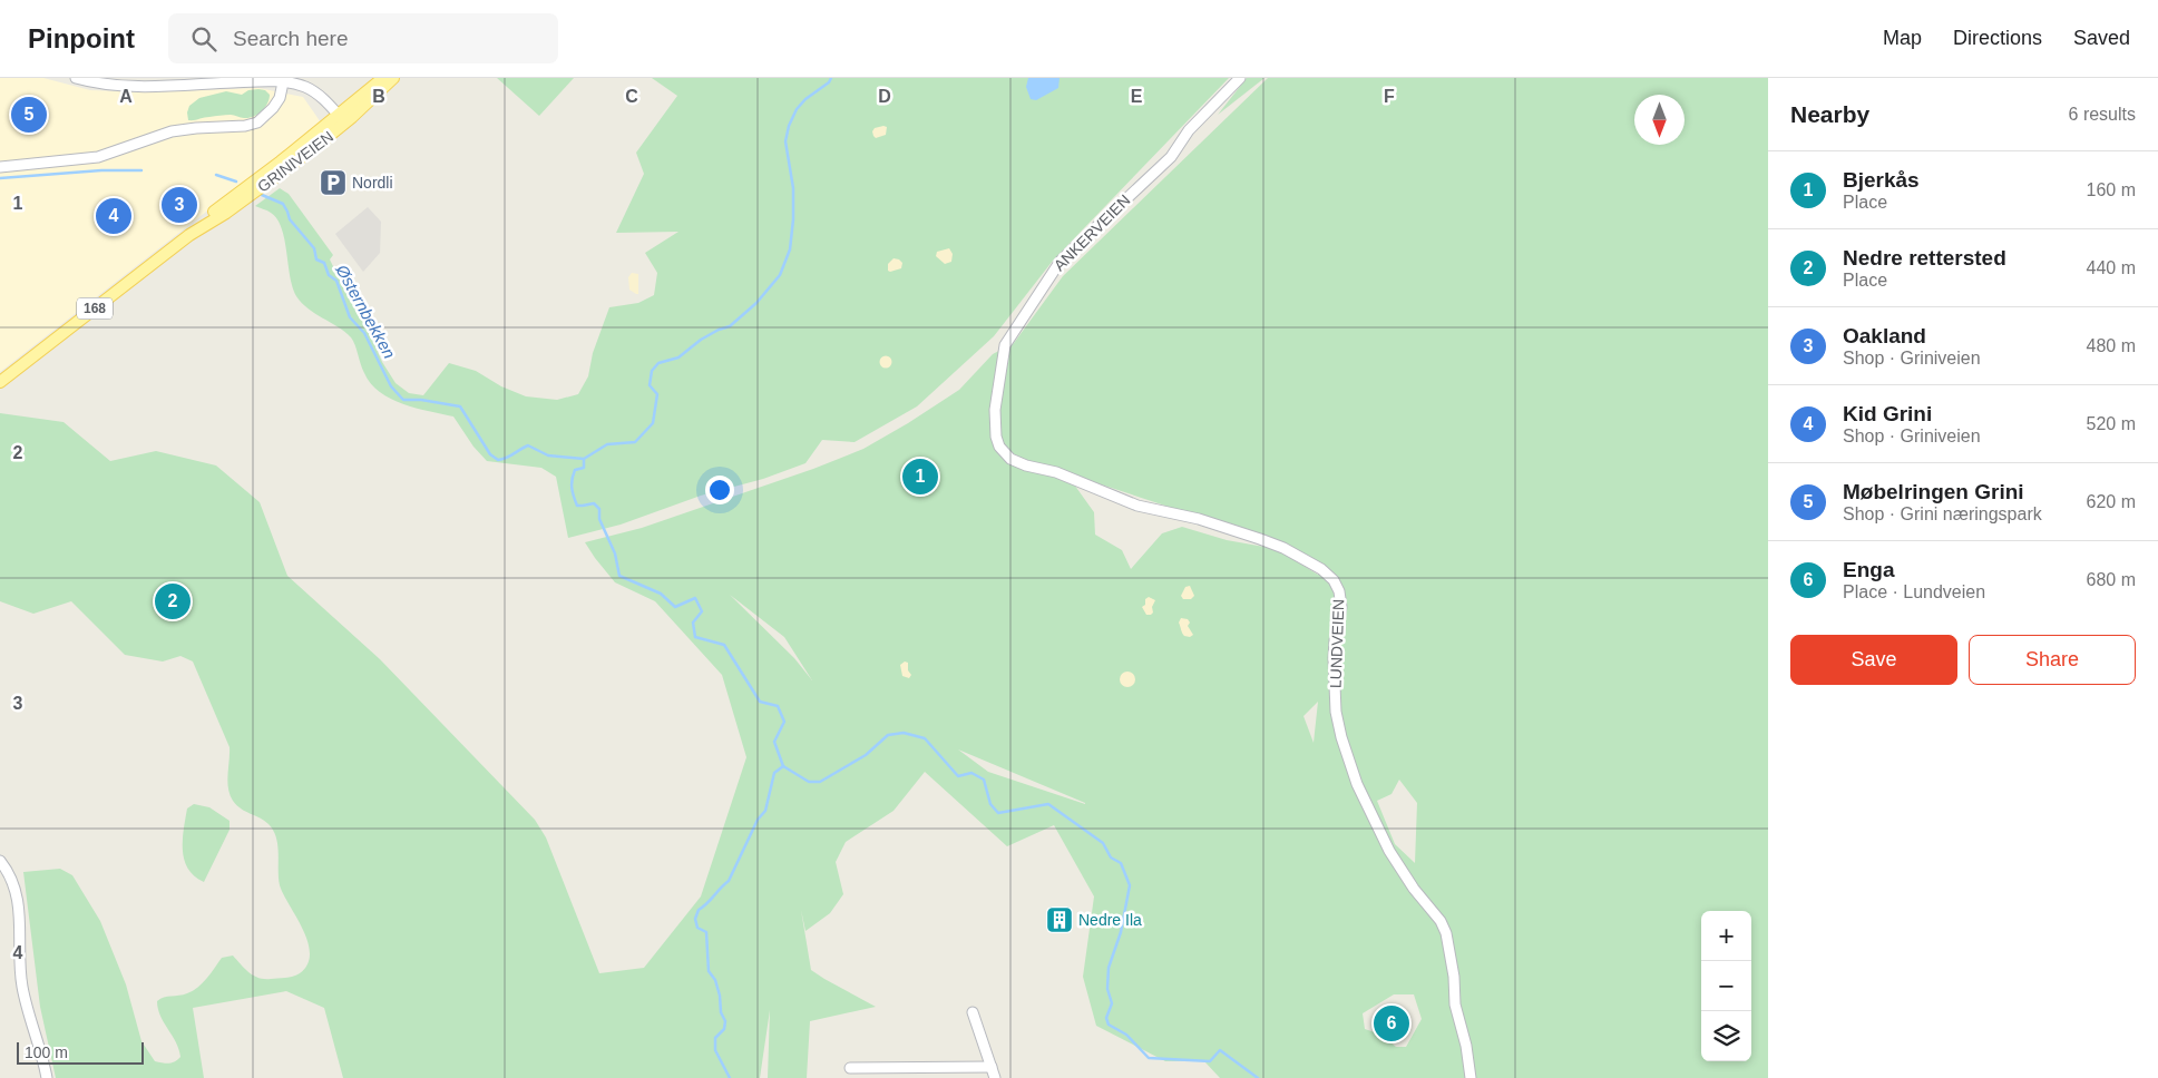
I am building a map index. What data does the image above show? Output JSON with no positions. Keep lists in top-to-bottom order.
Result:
{
  "streets": {
    "main road": ["GRINIVEIEN", "168"],
    "street": ["ANKERVEIEN", "LUNDVEIEN"]
  },
  "crossings": [
    ["ANKERVEIEN", "LUNDVEIEN"]
  ],
  "water": ["Østernbekken"],
  "places": {
    "parking": ["Nordli"],
    "building": ["Nedre Ila"]
  },
  "scale_bar": "100 m",
  "north": "bottom",
  "page": {
    "header": "Pinpoint",
    "search": "Search here",
    "nav": ["Map", "Directions", "Saved"],
    "heading": ["Nearby", "6 results"],
    "pins": [
      "5",
      "3",
      "4",
      "1",
      "2",
      "6"
    ],
    "list": [
      {
        "mark": "1",
        "name": "Bjerkås",
        "note": "Place",
        "value": "160 m"
      },
      {
        "mark": "2",
        "name": "Nedre rettersted",
        "note": "Place",
        "value": "440 m"
      },
      {
        "mark": "3",
        "name": "Oakland",
        "note": "Shop · Griniveien",
        "value": "480 m"
      },
      {
        "mark": "4",
        "name": "Kid Grini",
        "note": "Shop · Griniveien",
        "value": "520 m"
      },
      {
        "mark": "5",
        "name": "Møbelringen Grini",
        "note": "Shop · Grini næringspark",
        "value": "620 m"
      },
      {
        "mark": "6",
        "name": "Enga",
        "note": "Place · Lundveien",
        "value": "680 m"
      }
    ],
    "buttons": ["Save", "Share"],
    "map_buttons": ["+", "−"],
    "scale": "100 m"
  },
  "grid": {
    "columns": [
      "A",
      "B",
      "C",
      "D",
      "E",
      "F"
    ],
    "rows": [
      "1",
      "2",
      "3",
      "4"
    ]
  }
}
